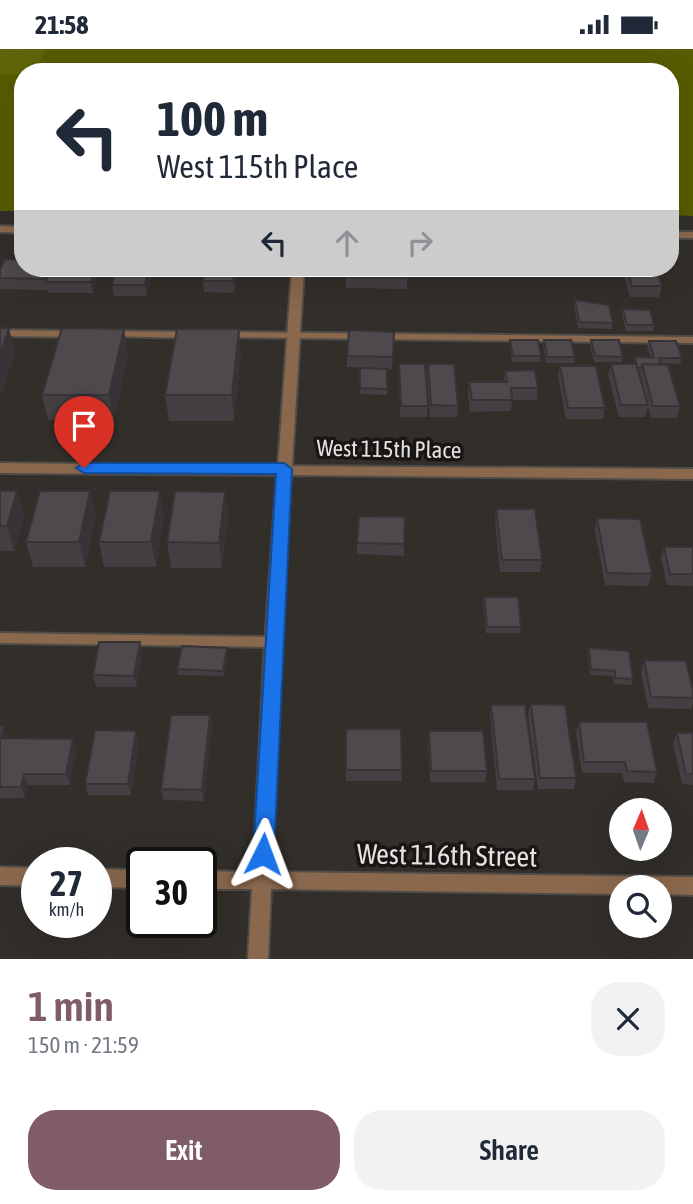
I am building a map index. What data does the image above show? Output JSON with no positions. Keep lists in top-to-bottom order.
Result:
{
  "streets": {
    "street": ["West 115th Place", "West 116th Street"]
  },
  "north": "top",
  "page": {
    "status": "21:58",
    "turn": ["100 m", "West 115th Place"],
    "speed": "27 km/h",
    "limit": "30",
    "heading": ["1 min", "150 m · 21:59"],
    "buttons": ["Exit", "Share"]
  }
}
